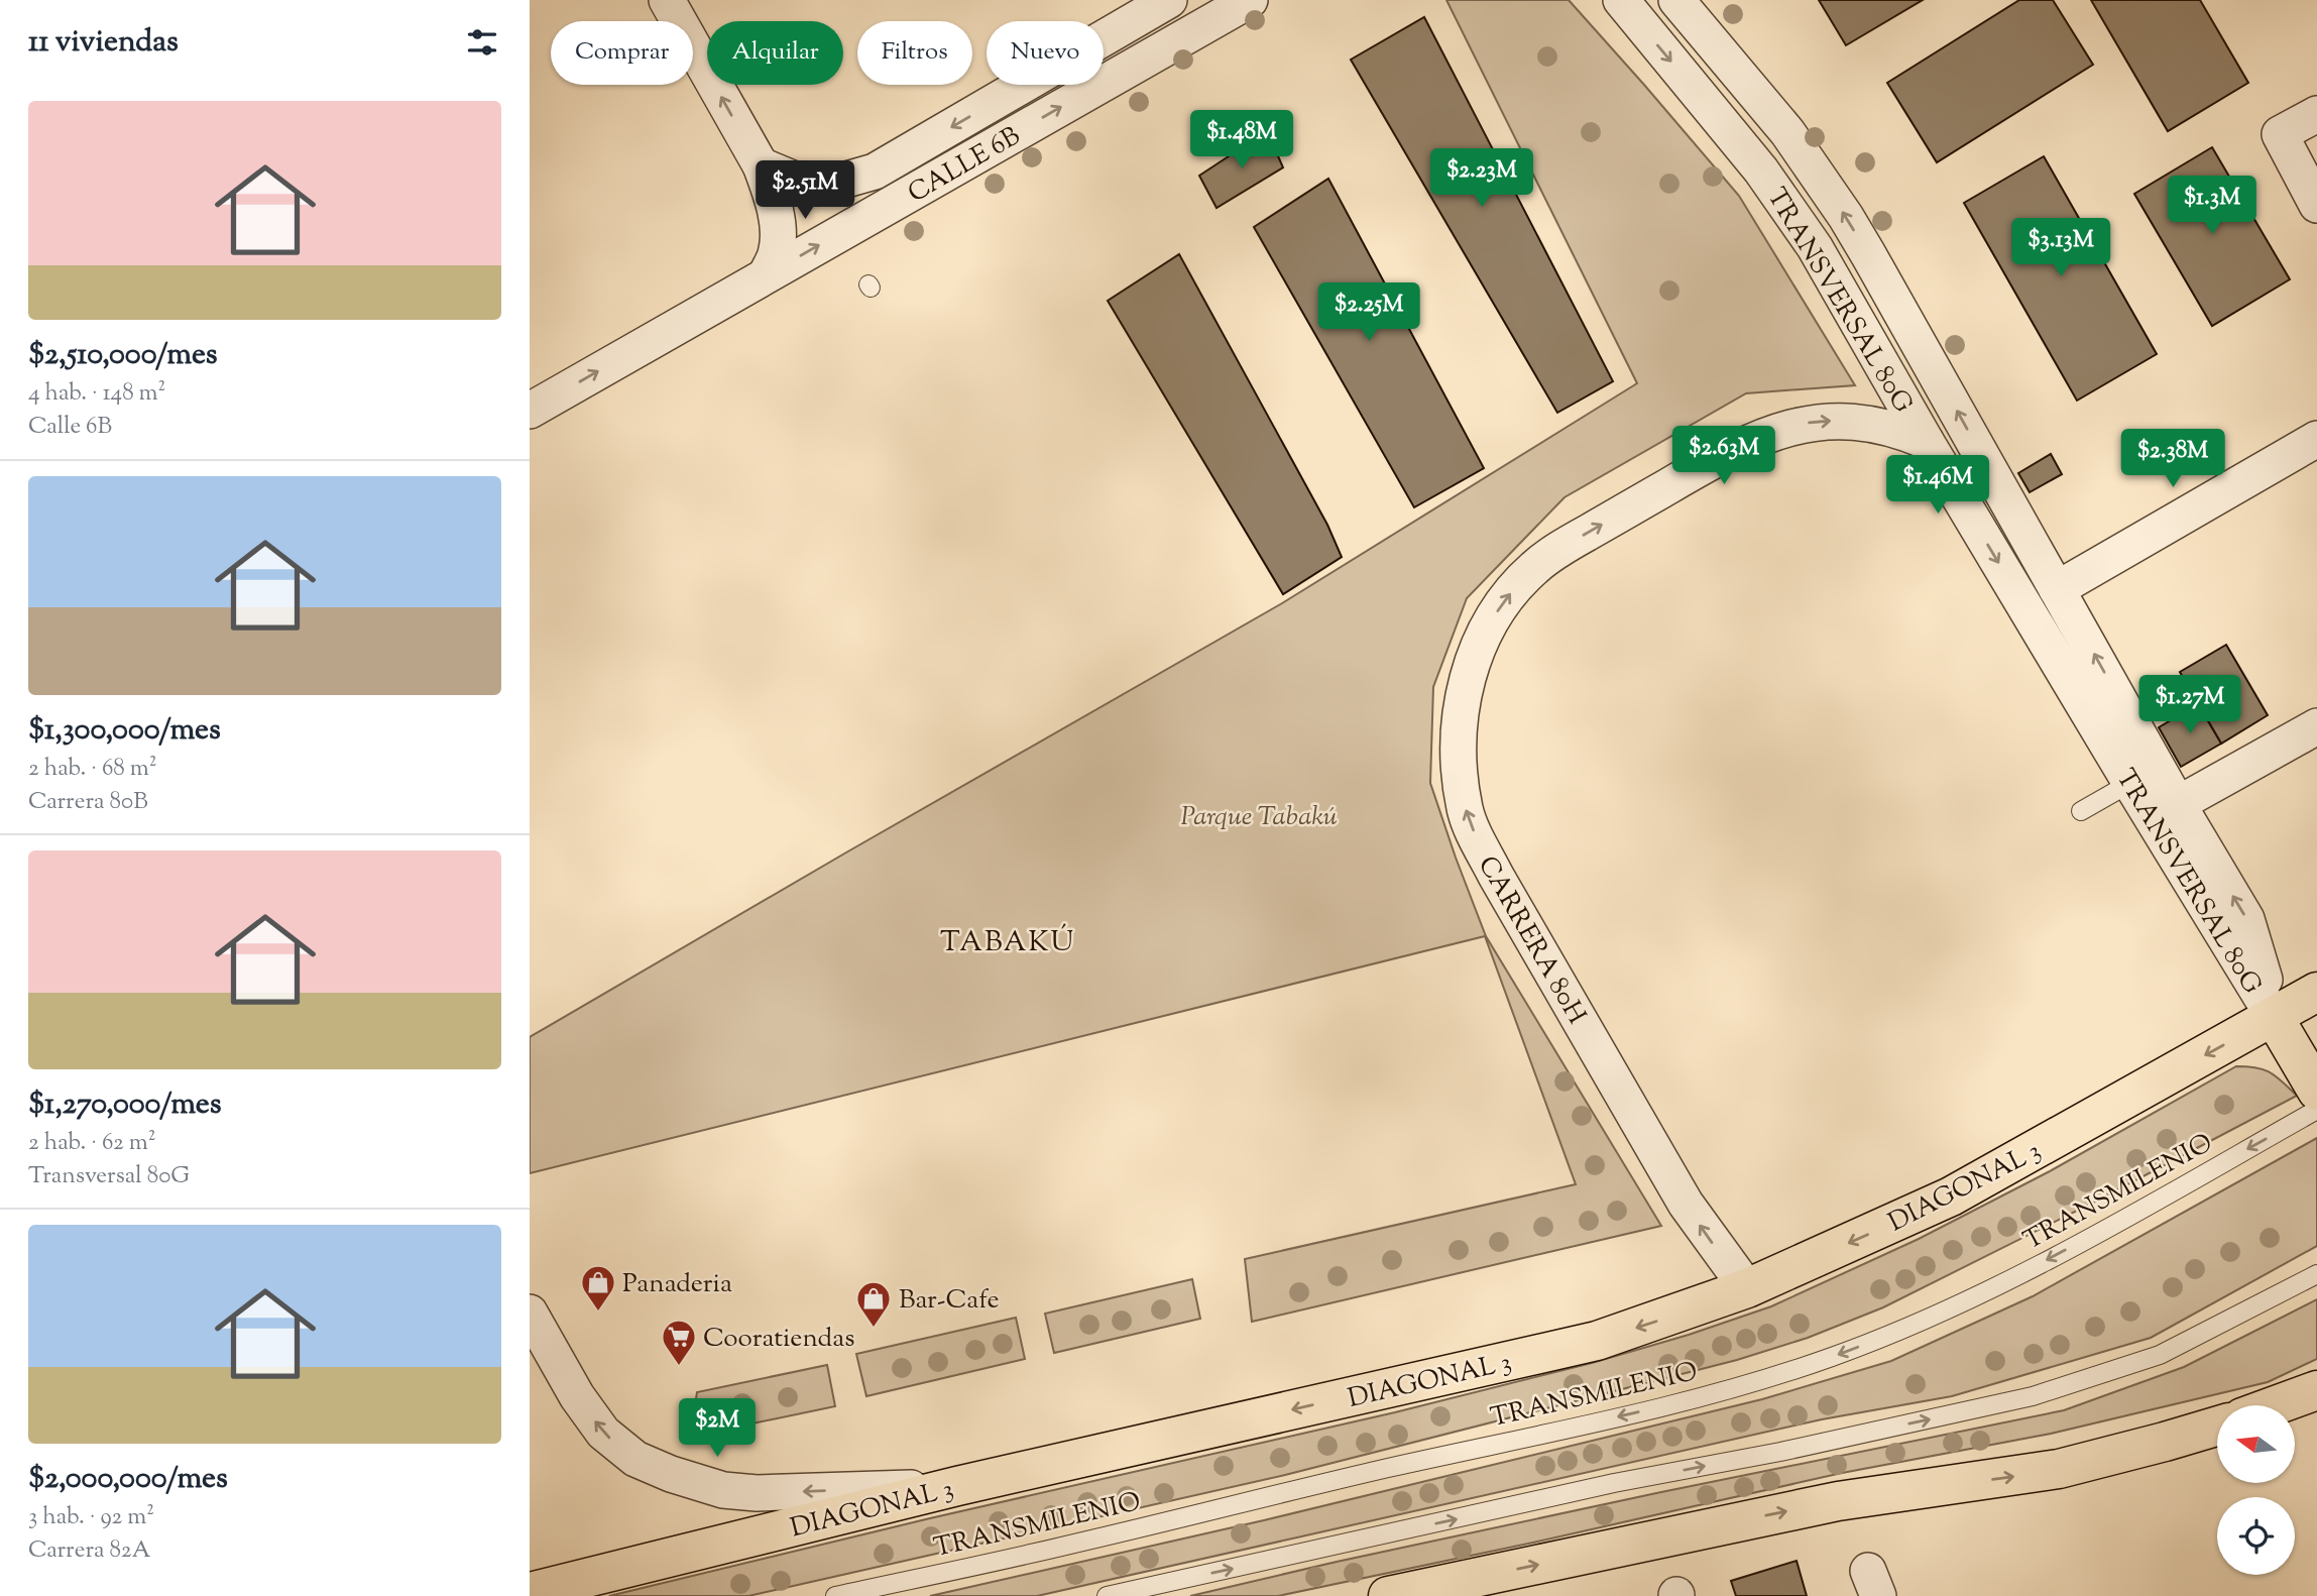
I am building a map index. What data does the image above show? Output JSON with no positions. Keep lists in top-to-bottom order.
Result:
{
  "streets": {
    "main road": ["TRANSVERSAL 80G", "DIAGONAL 3"],
    "street": ["CALLE 6B", "CARRERA 80H"],
    "lane": ["TRANSMILENIO"]
  },
  "crossings": [
    ["TRANSVERSAL 80G", "CARRERA 80H"],
    ["TRANSVERSAL 80G", "DIAGONAL 3"],
    ["CARRERA 80H", "DIAGONAL 3"]
  ],
  "districts": ["TABAKÚ"],
  "parks": ["Parque Tabakú"],
  "places": {
    "shop": ["Panaderia", "Bar-Cafe"],
    "supermarket": ["Cooratiendas"]
  },
  "north": "left",
  "page": {
    "heading": "11 viviendas",
    "chip": [
      "Comprar",
      "Alquilar",
      "Filtros",
      "Nuevo"
    ],
    "list": [
      {
        "name": "$2,510,000/mes",
        "note": "4 hab. · 148 m² · Calle 6B"
      },
      {
        "name": "$1,300,000/mes",
        "note": "2 hab. · 68 m² · Carrera 80B"
      },
      {
        "name": "$1,270,000/mes",
        "note": "2 hab. · 62 m² · Transversal 80G"
      },
      {
        "name": "$2,000,000/mes",
        "note": "3 hab. · 92 m² · Carrera 82A"
      }
    ],
    "price": [
      "$1.48M",
      "$2.23M",
      "$2.51M",
      "$1.3M",
      "$3.13M",
      "$2.25M",
      "$2.63M",
      "$2.38M",
      "$1.46M",
      "$1.27M",
      "$2M"
    ]
  }
}
